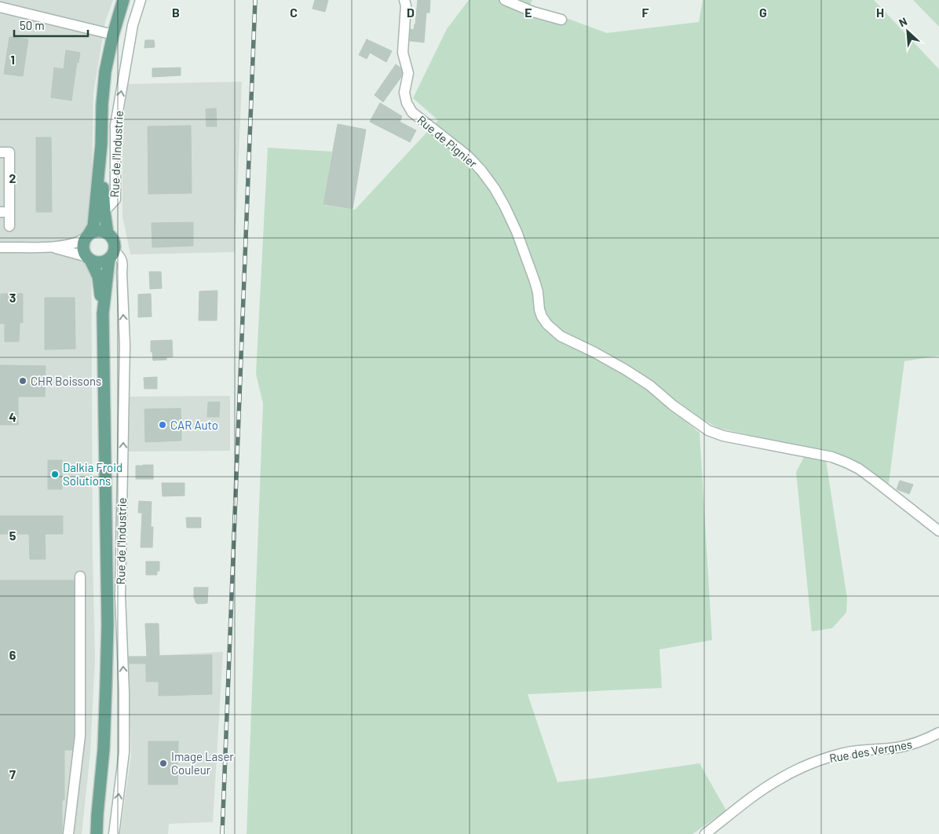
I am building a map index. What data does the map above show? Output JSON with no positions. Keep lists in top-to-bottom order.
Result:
{
  "streets": {
    "main road": ["Rue de l'Industrie"],
    "street": ["Rue de Pignier", "Rue des Vergnes"]
  },
  "places": [
    "CHR Boissons",
    "CAR Auto",
    "Dalkia Froid Solutions",
    "Image Laser Couleur"
  ],
  "scale_bar": "50 m",
  "north": "top left",
  "grid": {
    "columns": [
      "B",
      "C",
      "D",
      "E",
      "F",
      "G",
      "H"
    ],
    "rows": [
      "1",
      "2",
      "3",
      "4",
      "5",
      "6",
      "7"
    ]
  }
}
